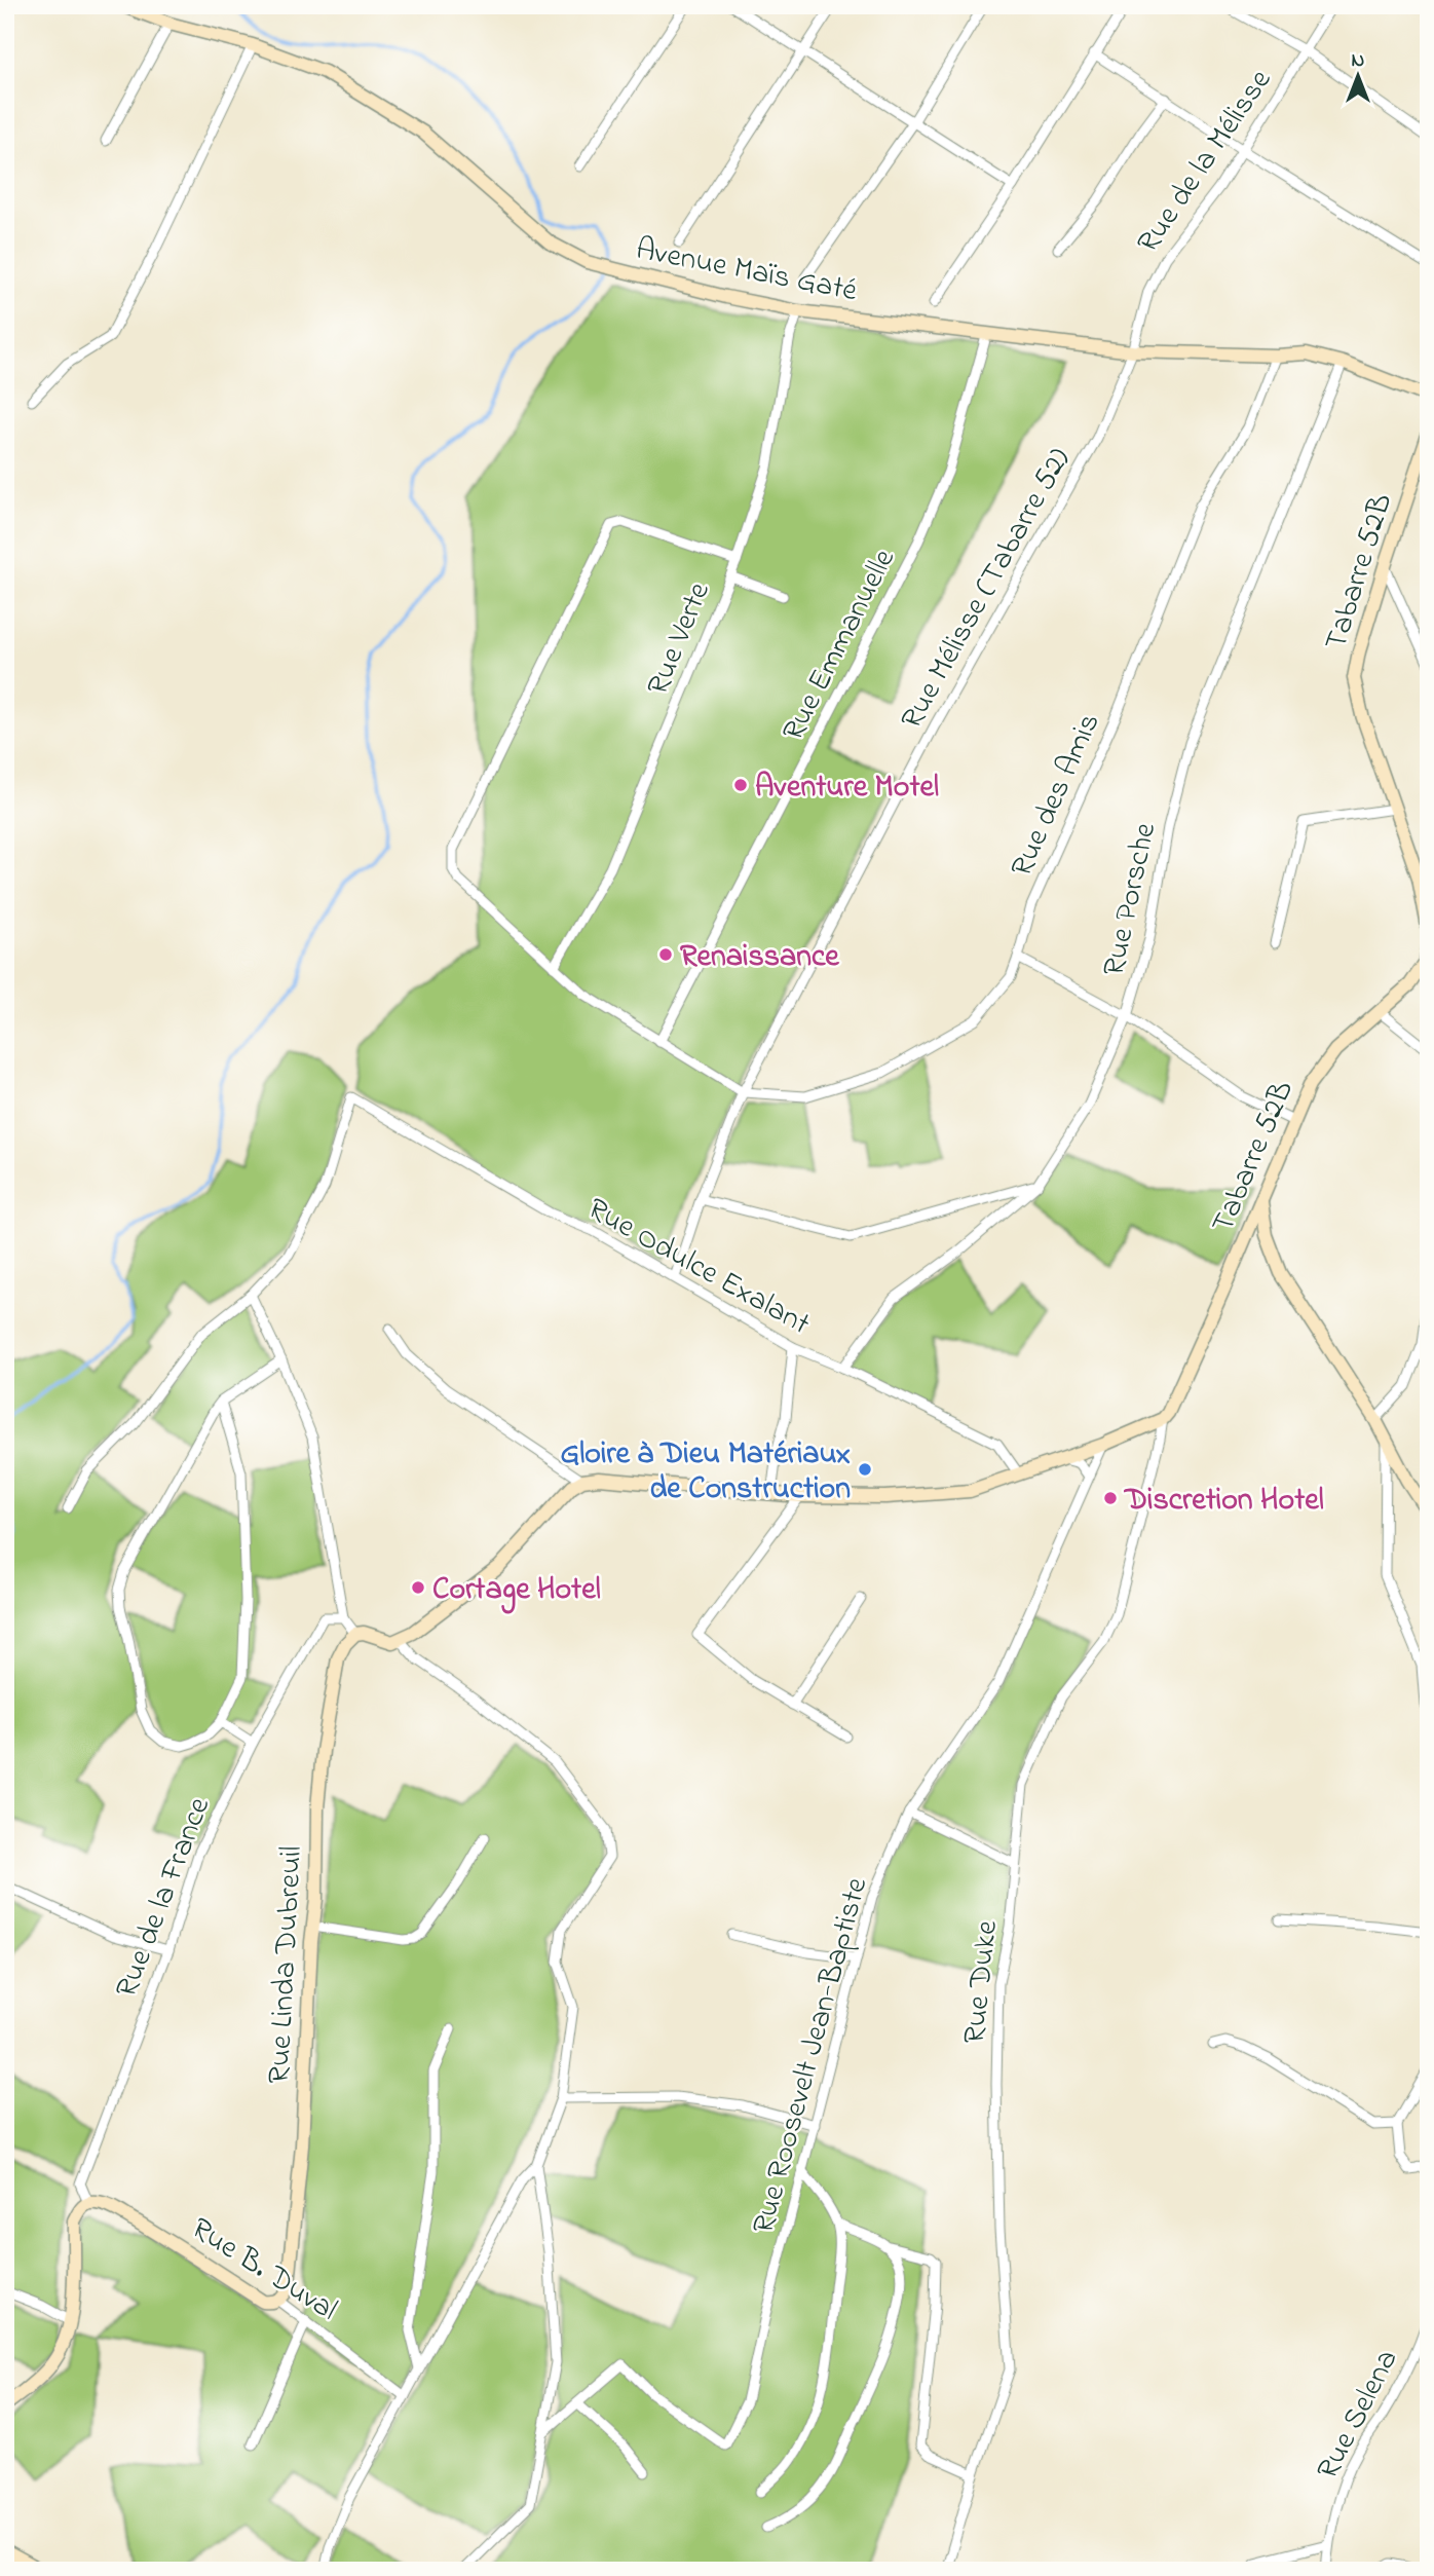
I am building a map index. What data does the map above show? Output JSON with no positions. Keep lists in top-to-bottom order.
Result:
{
  "streets": {
    "street": [
      "Rue de la Mélisse",
      "Avenue Maïs Gaté",
      "Tabarre 52B",
      "Rue Mélisse (Tabarre 52)",
      "Rue Verte",
      "Rue Emmanuelle",
      "Rue des Amis",
      "Rue Porsche",
      "Rue Odulce Exalant",
      "Rue de la France",
      "Rue Linda Dubreuil",
      "Rue Duke",
      "Rue Roosevelt Jean-Baptiste",
      "Rue B. Duval",
      "Rue Selena"
    ]
  },
  "crossings": [
    ["Rue de la Mélisse", "Avenue Maïs Gaté"],
    ["Rue de la Mélisse", "Rue Mélisse (Tabarre 52)"],
    ["Avenue Maïs Gaté", "Rue Mélisse (Tabarre 52)"],
    ["Avenue Maïs Gaté", "Rue Verte"],
    ["Avenue Maïs Gaté", "Rue Emmanuelle"],
    ["Avenue Maïs Gaté", "Rue des Amis"],
    ["Avenue Maïs Gaté", "Rue Porsche"],
    ["Tabarre 52B", "Rue Duke"],
    ["Rue Mélisse (Tabarre 52)", "Rue des Amis"],
    ["Rue Mélisse (Tabarre 52)", "Rue Odulce Exalant"],
    ["Rue Porsche", "Rue Odulce Exalant"],
    ["Rue de la France", "Rue B. Duval"],
    ["Rue Linda Dubreuil", "Rue B. Duval"]
  ],
  "places": [
    "Aventure Motel",
    "Renaissance",
    "Gloire à Dieu Matériaux de Construction",
    "Discretion Hotel",
    "Cortage Hotel"
  ],
  "north": "top"
}
